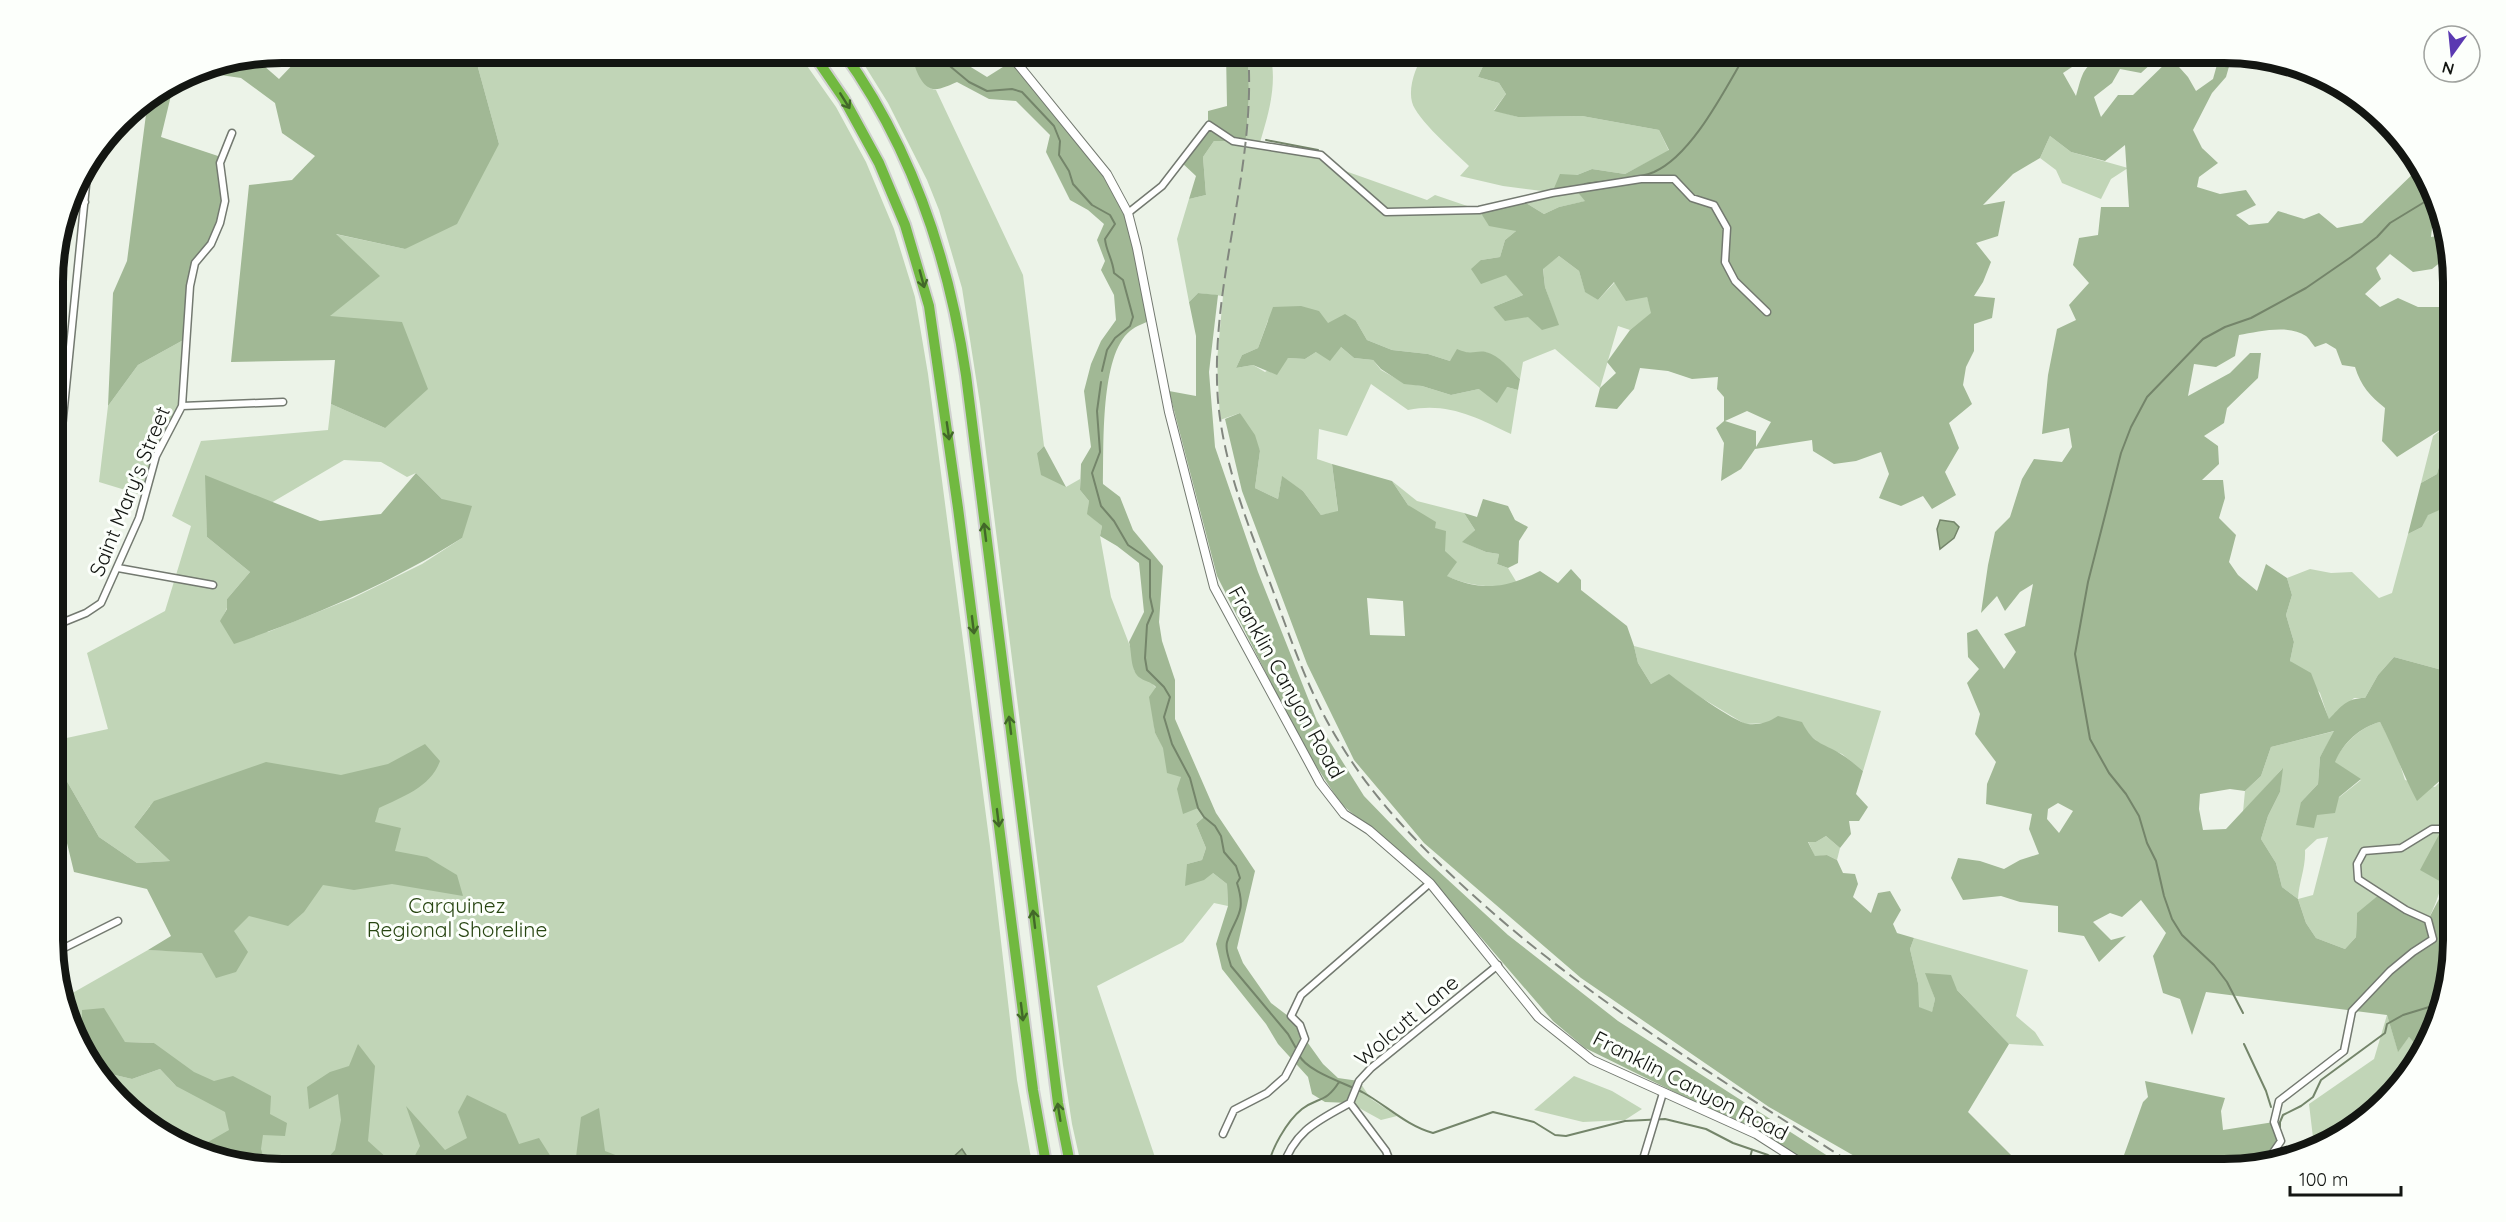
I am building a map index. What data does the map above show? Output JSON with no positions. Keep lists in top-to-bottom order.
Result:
{
  "streets": {
    "street": ["Saint Mary's Street", "Franklin Canyon Road", "Wolcutt Lane"]
  },
  "crossings": [
    ["Franklin Canyon Road", "Wolcutt Lane"]
  ],
  "parks": ["Carquinez Regional Shoreline"],
  "scale_bar": "100 m",
  "north": "bottom"
}
